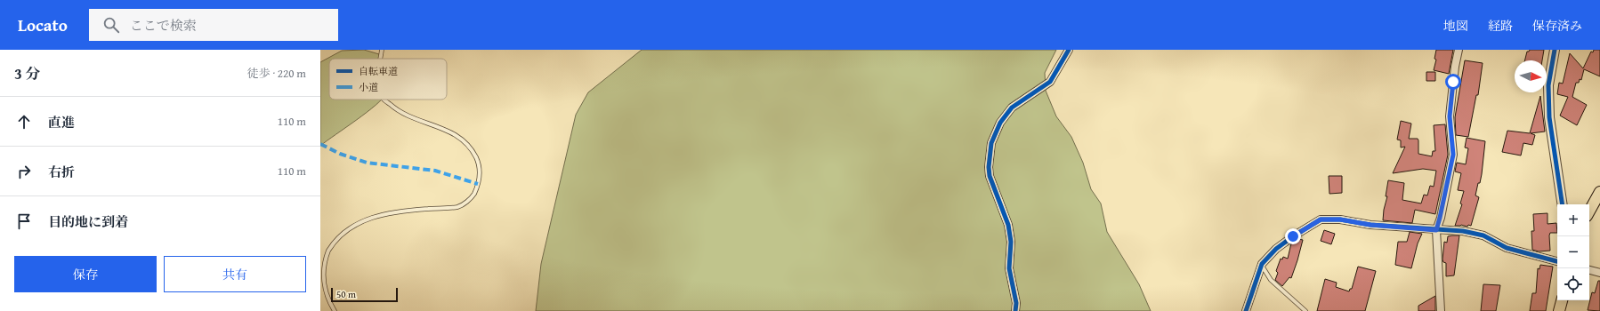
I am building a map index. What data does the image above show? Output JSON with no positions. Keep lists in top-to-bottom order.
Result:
{
  "legend": ["自転車道", "小道"],
  "scale_bar": "50 m",
  "north": "right",
  "page": {
    "header": "Locato",
    "search": "ここで検索",
    "nav": ["地図", "経路", "保存済み"],
    "heading": ["3 分", "徒歩 · 220 m"],
    "list": [
      ["直進", "110 m"],
      ["右折", "110 m"],
      "目的地に到着"
    ],
    "map_buttons": ["+", "−"],
    "buttons": ["保存", "共有"],
    "scale": "50 m"
  }
}
